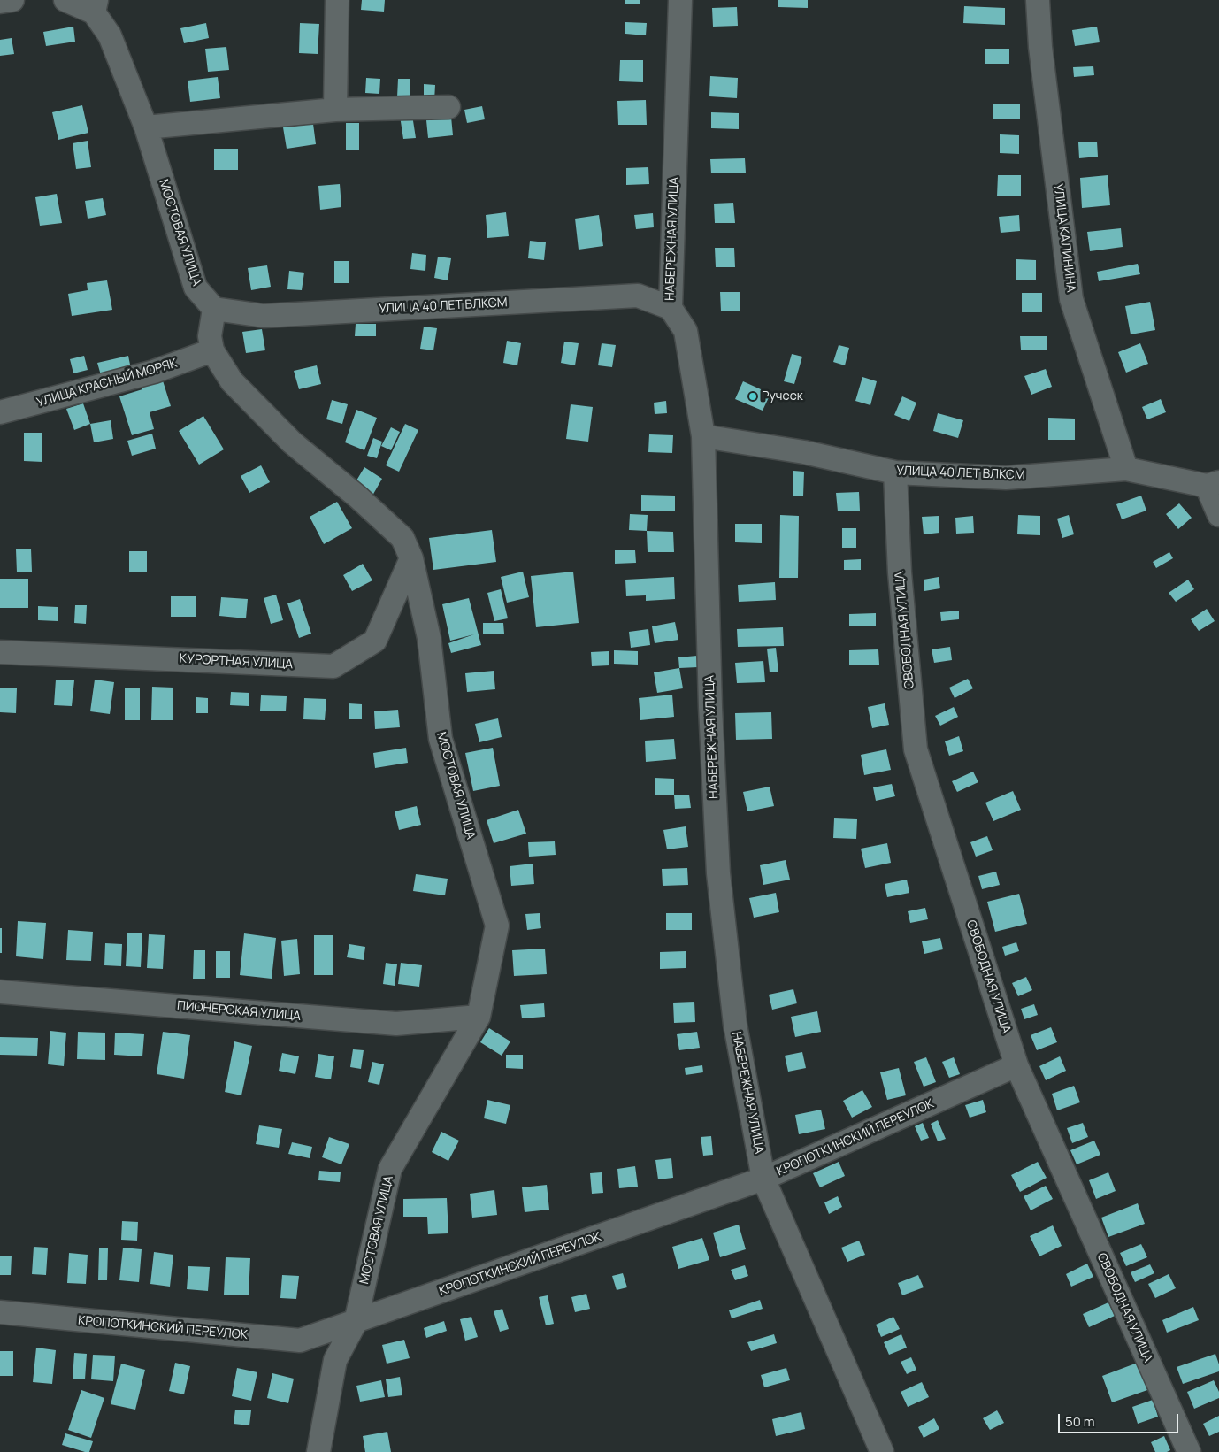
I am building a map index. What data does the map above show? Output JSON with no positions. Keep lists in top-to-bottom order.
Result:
{
  "streets": {
    "street": [
      "МОСТОВАЯ УЛИЦА",
      "УЛИЦА КАЛИНИНА",
      "НАБЕРЕЖНАЯ УЛИЦА",
      "УЛИЦА 40 ЛЕТ ВЛКСМ",
      "УЛИЦА КРАСНЫЙ МОРЯК",
      "СВОБОДНАЯ УЛИЦА",
      "КУРОРТНАЯ УЛИЦА",
      "ПИОНЕРСКАЯ УЛИЦА",
      "КРОПОТКИНСКИЙ ПЕРЕУЛОК"
    ]
  },
  "crossings": [
    ["МОСТОВАЯ УЛИЦА", "УЛИЦА 40 ЛЕТ ВЛКСМ"],
    ["МОСТОВАЯ УЛИЦА", "УЛИЦА КРАСНЫЙ МОРЯК"],
    ["МОСТОВАЯ УЛИЦА", "КУРОРТНАЯ УЛИЦА"],
    ["МОСТОВАЯ УЛИЦА", "ПИОНЕРСКАЯ УЛИЦА"],
    ["МОСТОВАЯ УЛИЦА", "КРОПОТКИНСКИЙ ПЕРЕУЛОК"],
    ["УЛИЦА КАЛИНИНА", "УЛИЦА 40 ЛЕТ ВЛКСМ"],
    ["НАБЕРЕЖНАЯ УЛИЦА", "УЛИЦА 40 ЛЕТ ВЛКСМ"],
    ["НАБЕРЕЖНАЯ УЛИЦА", "КРОПОТКИНСКИЙ ПЕРЕУЛОК"],
    ["УЛИЦА 40 ЛЕТ ВЛКСМ", "СВОБОДНАЯ УЛИЦА"],
    ["СВОБОДНАЯ УЛИЦА", "КРОПОТКИНСКИЙ ПЕРЕУЛОК"]
  ],
  "places": ["Ручеек"],
  "scale_bar": "50 m"
}
